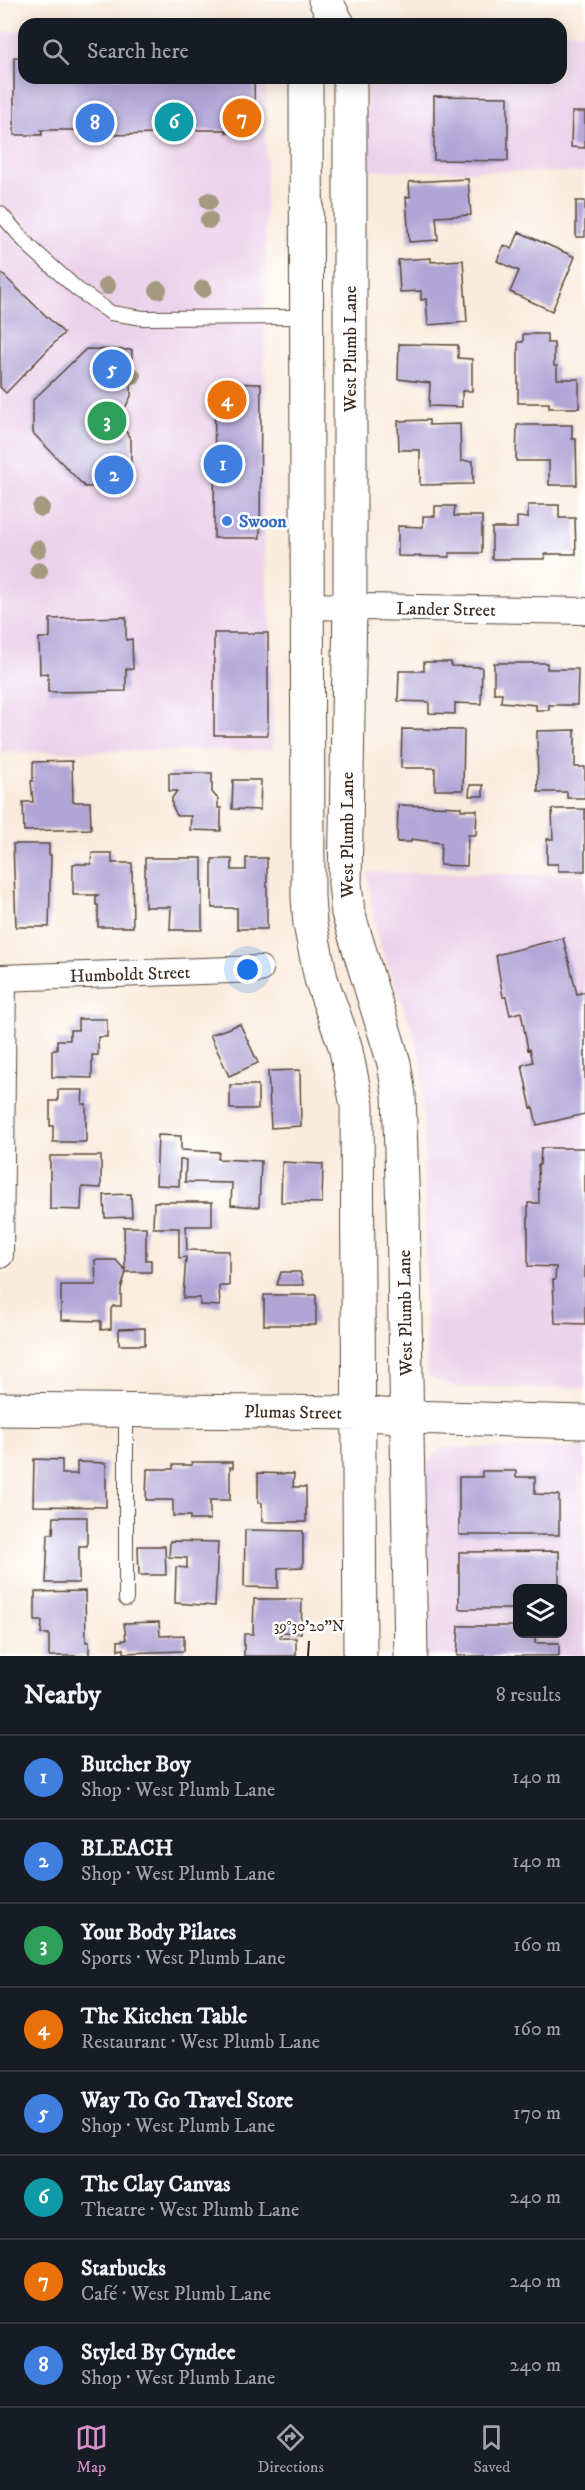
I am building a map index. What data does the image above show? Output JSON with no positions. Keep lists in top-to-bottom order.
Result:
{
  "streets": {
    "main road": ["West Plumb Lane", "Plumas Street"],
    "street": ["Lander Street", "Humboldt Street"]
  },
  "crossings": [
    ["West Plumb Lane", "Lander Street"],
    ["West Plumb Lane", "Plumas Street"]
  ],
  "places": ["Swoon"],
  "page": {
    "search": "Search here",
    "pins": [
      "7",
      "6",
      "8",
      "5",
      "4",
      "3",
      "1",
      "2"
    ],
    "heading": ["Nearby", "8 results"],
    "list": [
      {
        "mark": "1",
        "name": "Butcher Boy",
        "note": "Shop · West Plumb Lane",
        "value": "140 m"
      },
      {
        "mark": "2",
        "name": "BLEACH",
        "note": "Shop · West Plumb Lane",
        "value": "140 m"
      },
      {
        "mark": "3",
        "name": "Your Body Pilates",
        "note": "Sports · West Plumb Lane",
        "value": "160 m"
      },
      {
        "mark": "4",
        "name": "The Kitchen Table",
        "note": "Restaurant · West Plumb Lane",
        "value": "160 m"
      },
      {
        "mark": "5",
        "name": "Way To Go Travel Store",
        "note": "Shop · West Plumb Lane",
        "value": "170 m"
      },
      {
        "mark": "6",
        "name": "The Clay Canvas",
        "note": "Theatre · West Plumb Lane",
        "value": "240 m"
      },
      {
        "mark": "7",
        "name": "Starbucks",
        "note": "Café · West Plumb Lane",
        "value": "240 m"
      },
      {
        "mark": "8",
        "name": "Styled By Cyndee",
        "note": "Shop · West Plumb Lane",
        "value": "240 m"
      }
    ],
    "nav": ["Map", "Directions", "Saved"]
  },
  "coordinates": ["39°30'20\"N"]
}
